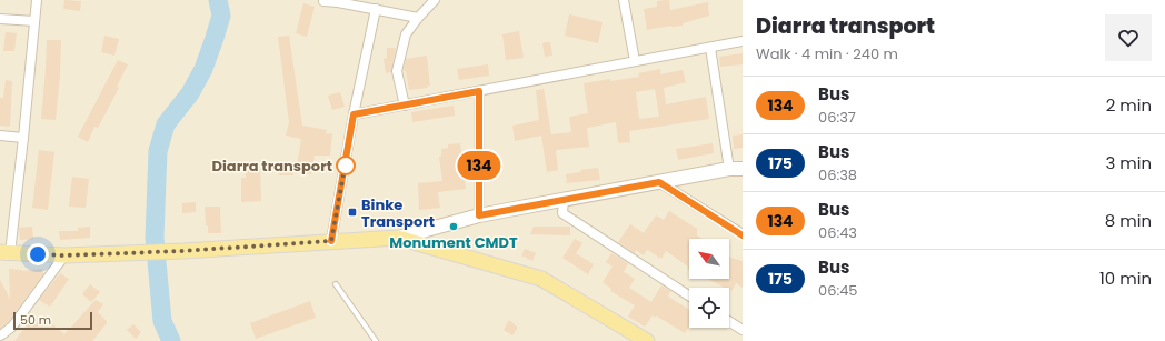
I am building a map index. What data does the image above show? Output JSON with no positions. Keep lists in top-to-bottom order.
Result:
{
  "places": {
    "other": ["Diarra transport", "Monument CMDT"],
    "transit": ["Binke Transport"]
  },
  "lines": ["bus line 134"],
  "scale_bar": "50 m",
  "north": "top left",
  "page": {
    "on_map": "134",
    "heading": ["Diarra transport", "Walk · 4 min · 240 m"],
    "list": [
      {
        "mark": "134",
        "name": "Bus",
        "note": "06:37",
        "value": "2 min"
      },
      {
        "mark": "175",
        "name": "Bus",
        "note": "06:38",
        "value": "3 min"
      },
      {
        "mark": "134",
        "name": "Bus",
        "note": "06:43",
        "value": "8 min"
      },
      {
        "mark": "175",
        "name": "Bus",
        "note": "06:45",
        "value": "10 min"
      }
    ],
    "scale": "50 m"
  }
}
